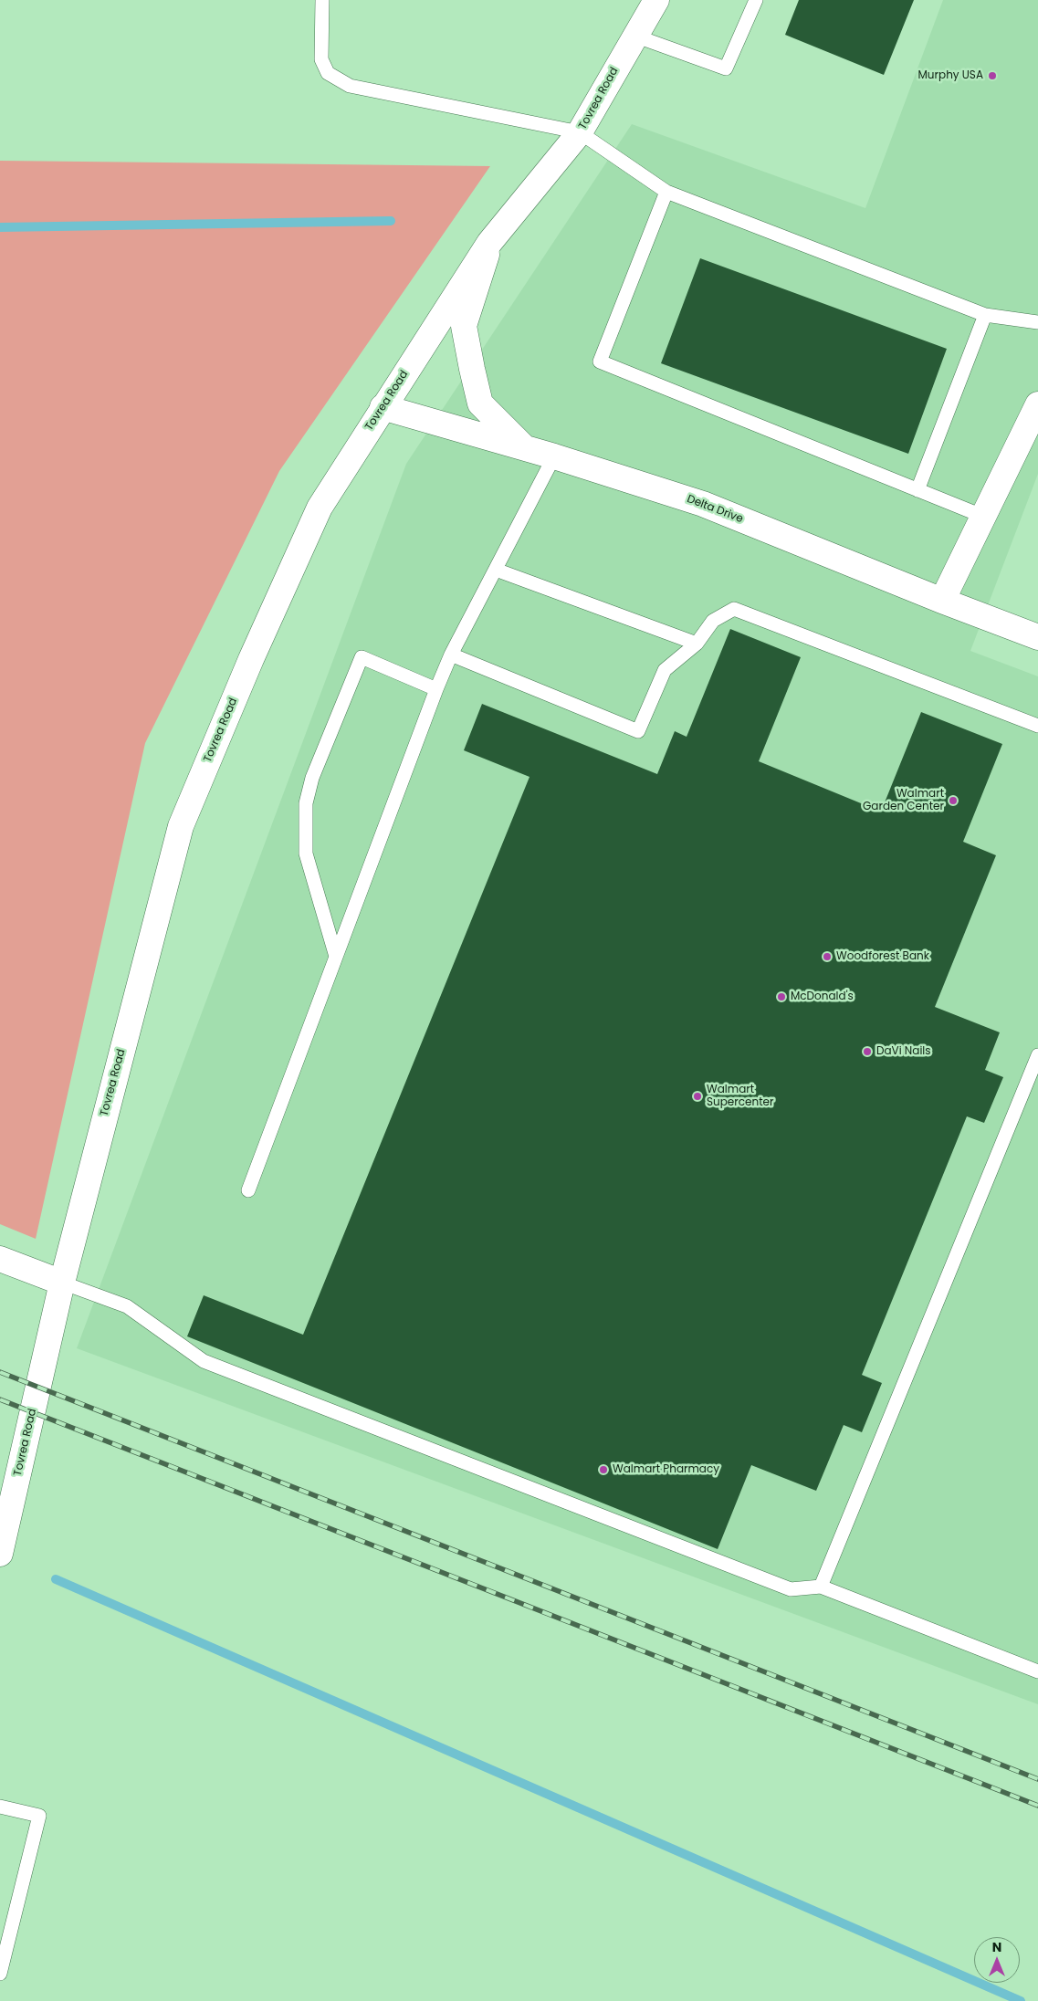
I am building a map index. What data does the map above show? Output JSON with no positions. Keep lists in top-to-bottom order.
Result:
{
  "streets": {
    "street": ["Tovrea Road", "Delta Drive"]
  },
  "crossings": [
    ["Tovrea Road", "Delta Drive"]
  ],
  "places": [
    "Murphy USA",
    "Walmart Garden Center",
    "Woodforest Bank",
    "McDonald's",
    "DaVi Nails",
    "Walmart Supercenter",
    "Walmart Pharmacy"
  ],
  "north": "top"
}
